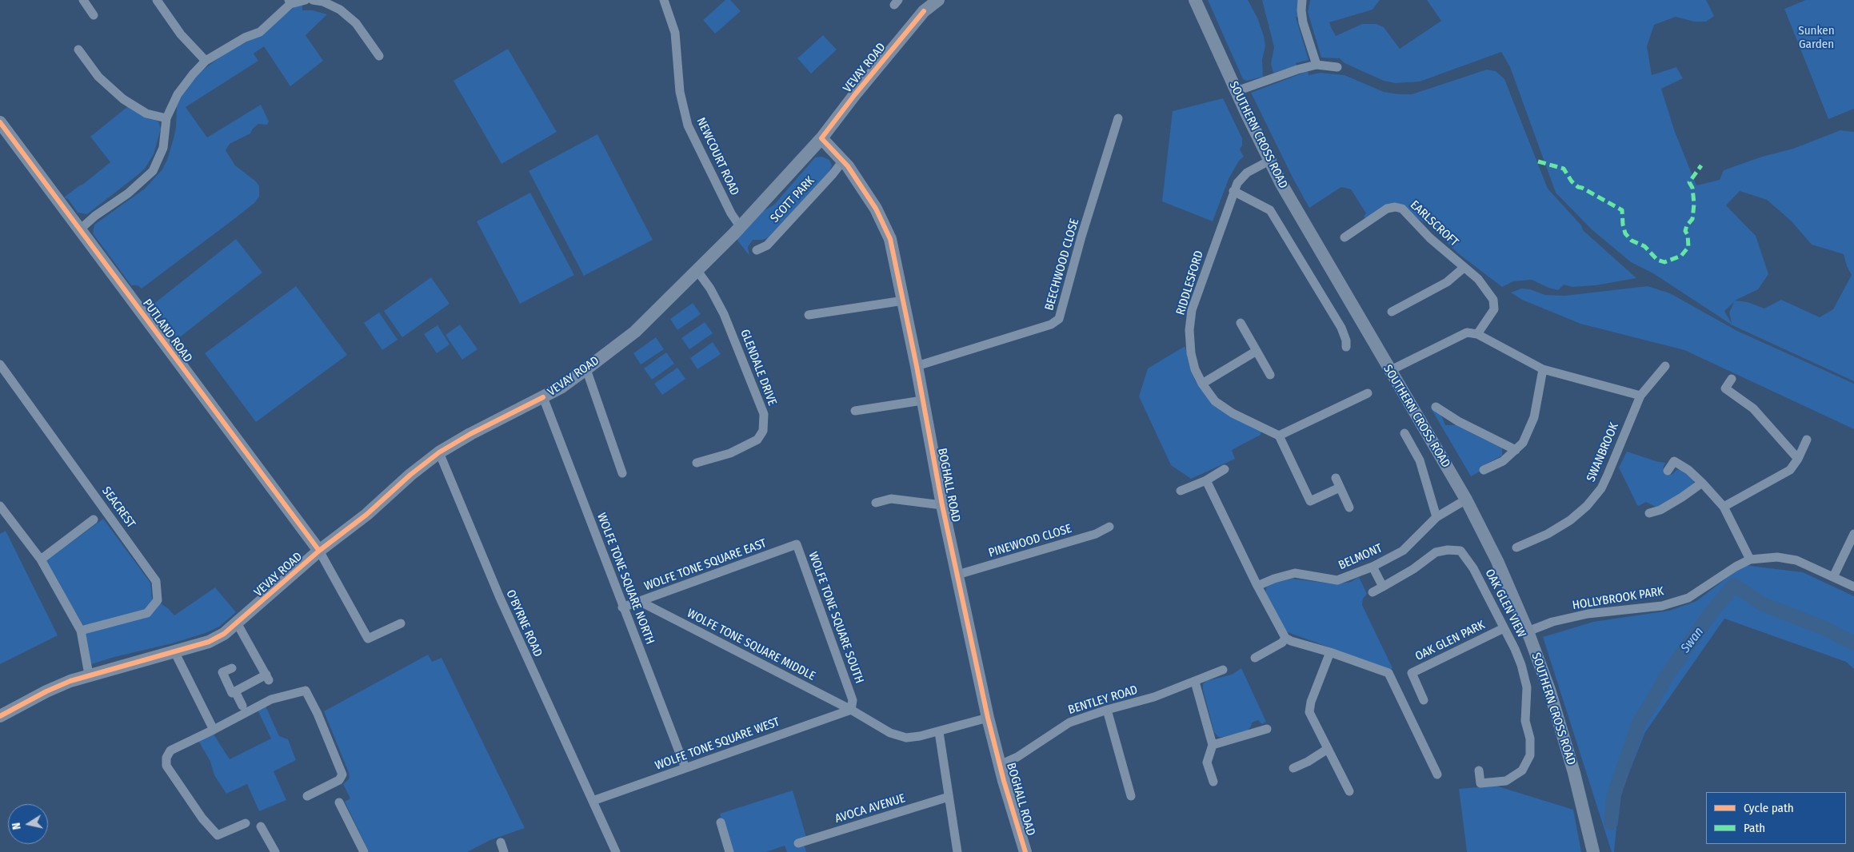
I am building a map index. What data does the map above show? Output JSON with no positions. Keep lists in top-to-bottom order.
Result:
{
  "streets": {
    "main road": [
      "VEVAY ROAD",
      "SOUTHERN CROSS ROAD",
      "PUTLAND ROAD",
      "BOGHALL ROAD"
    ],
    "street": [
      "NEWCOURT ROAD",
      "SCOTT PARK",
      "EARLSCROFT",
      "BEECHWOOD CLOSE",
      "RIDDLESFORD",
      "GLENDALE DRIVE",
      "SWANBROOK",
      "SEACREST",
      "PINEWOOD CLOSE",
      "BELMONT",
      "WOLFE TONE SQUARE EAST",
      "WOLFE TONE SQUARE NORTH",
      "HOLLYBROOK PARK",
      "OAK GLEN VIEW",
      "WOLFE TONE SQUARE SOUTH",
      "O'BYRNE ROAD",
      "OAK GLEN PARK",
      "WOLFE TONE SQUARE MIDDLE",
      "BENTLEY ROAD",
      "WOLFE TONE SQUARE WEST",
      "AVOCA AVENUE"
    ]
  },
  "crossings": [
    ["VEVAY ROAD", "NEWCOURT ROAD"],
    ["VEVAY ROAD", "PUTLAND ROAD"],
    ["VEVAY ROAD", "GLENDALE DRIVE"],
    ["VEVAY ROAD", "BOGHALL ROAD"],
    ["VEVAY ROAD", "WOLFE TONE SQUARE NORTH"],
    ["VEVAY ROAD", "O'BYRNE ROAD"],
    ["SOUTHERN CROSS ROAD", "RIDDLESFORD"],
    ["SOUTHERN CROSS ROAD", "BELMONT"],
    ["SOUTHERN CROSS ROAD", "HOLLYBROOK PARK"],
    ["SCOTT PARK", "BOGHALL ROAD"],
    ["BEECHWOOD CLOSE", "BOGHALL ROAD"],
    ["BOGHALL ROAD", "PINEWOOD CLOSE"],
    ["BOGHALL ROAD", "BENTLEY ROAD"],
    ["WOLFE TONE SQUARE EAST", "WOLFE TONE SQUARE NORTH"],
    ["WOLFE TONE SQUARE EAST", "WOLFE TONE SQUARE SOUTH"],
    ["WOLFE TONE SQUARE EAST", "WOLFE TONE SQUARE MIDDLE"],
    ["WOLFE TONE SQUARE NORTH", "WOLFE TONE SQUARE WEST"],
    ["OAK GLEN VIEW", "OAK GLEN PARK"],
    ["WOLFE TONE SQUARE SOUTH", "WOLFE TONE SQUARE MIDDLE"],
    ["WOLFE TONE SQUARE SOUTH", "WOLFE TONE SQUARE WEST"],
    ["O'BYRNE ROAD", "WOLFE TONE SQUARE WEST"],
    ["WOLFE TONE SQUARE MIDDLE", "WOLFE TONE SQUARE WEST"]
  ],
  "water": ["Swan"],
  "parks": ["Sunken Garden"],
  "legend": ["Cycle path", "Path"],
  "north": "left"
}
